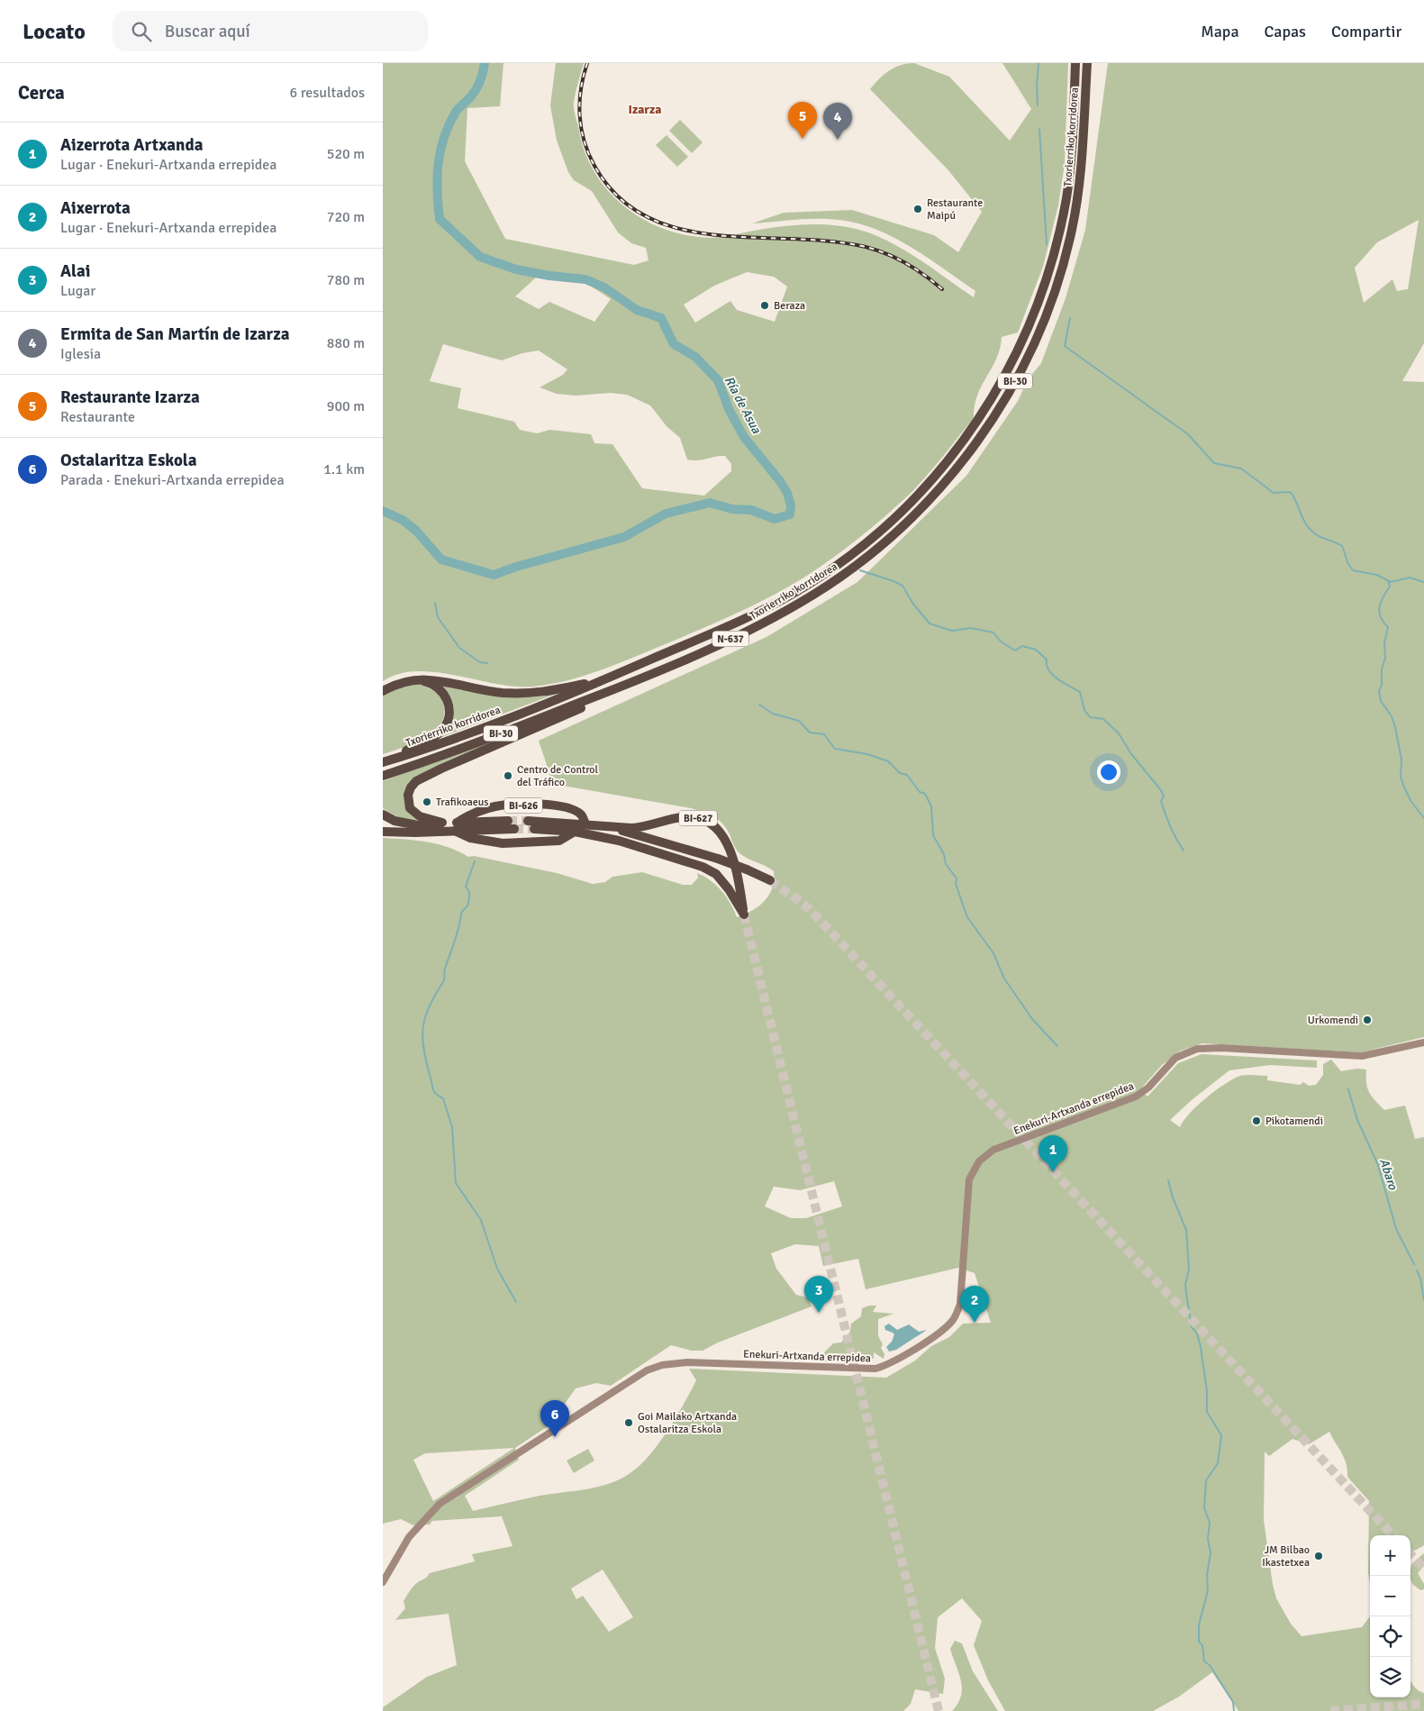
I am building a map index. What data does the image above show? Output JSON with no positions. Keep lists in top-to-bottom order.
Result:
{
  "streets": {
    "highway": [
      "Txorierriko korridorea",
      "BI-30",
      "N-637",
      "BI-626",
      "BI-627"
    ],
    "street": ["Enekuri-Artxanda errepidea"]
  },
  "crossings": [
    ["BI-626", "BI-627"]
  ],
  "districts": ["Izarza"],
  "water": ["Ría de Asua", "Abaro"],
  "places": [
    "Restaurante Maipú",
    "Beraza",
    "Centro de Control del Tráfico",
    "Trafikoaeus",
    "Urkomendi",
    "Pikotamendi",
    "Goi Mailako Artxanda Ostalaritza Eskola",
    "JM Bilbao Ikastetxea"
  ],
  "page": {
    "header": "Locato",
    "search": "Buscar aquí",
    "nav": ["Mapa", "Capas", "Compartir"],
    "heading": ["Cerca", "6 resultados"],
    "pins": [
      "5",
      "4",
      "1",
      "3",
      "2",
      "6"
    ],
    "list": [
      {
        "mark": "1",
        "name": "Aizerrota Artxanda",
        "note": "Lugar · Enekuri-Artxanda errepidea",
        "value": "520 m"
      },
      {
        "mark": "2",
        "name": "Aixerrota",
        "note": "Lugar · Enekuri-Artxanda errepidea",
        "value": "720 m"
      },
      {
        "mark": "3",
        "name": "Alai",
        "note": "Lugar",
        "value": "780 m"
      },
      {
        "mark": "4",
        "name": "Ermita de San Martín de Izarza",
        "note": "Iglesia",
        "value": "880 m"
      },
      {
        "mark": "5",
        "name": "Restaurante Izarza",
        "note": "Restaurante",
        "value": "900 m"
      },
      {
        "mark": "6",
        "name": "Ostalaritza Eskola",
        "note": "Parada · Enekuri-Artxanda errepidea",
        "value": "1.1 km"
      }
    ],
    "map_buttons": ["+", "−"]
  }
}
